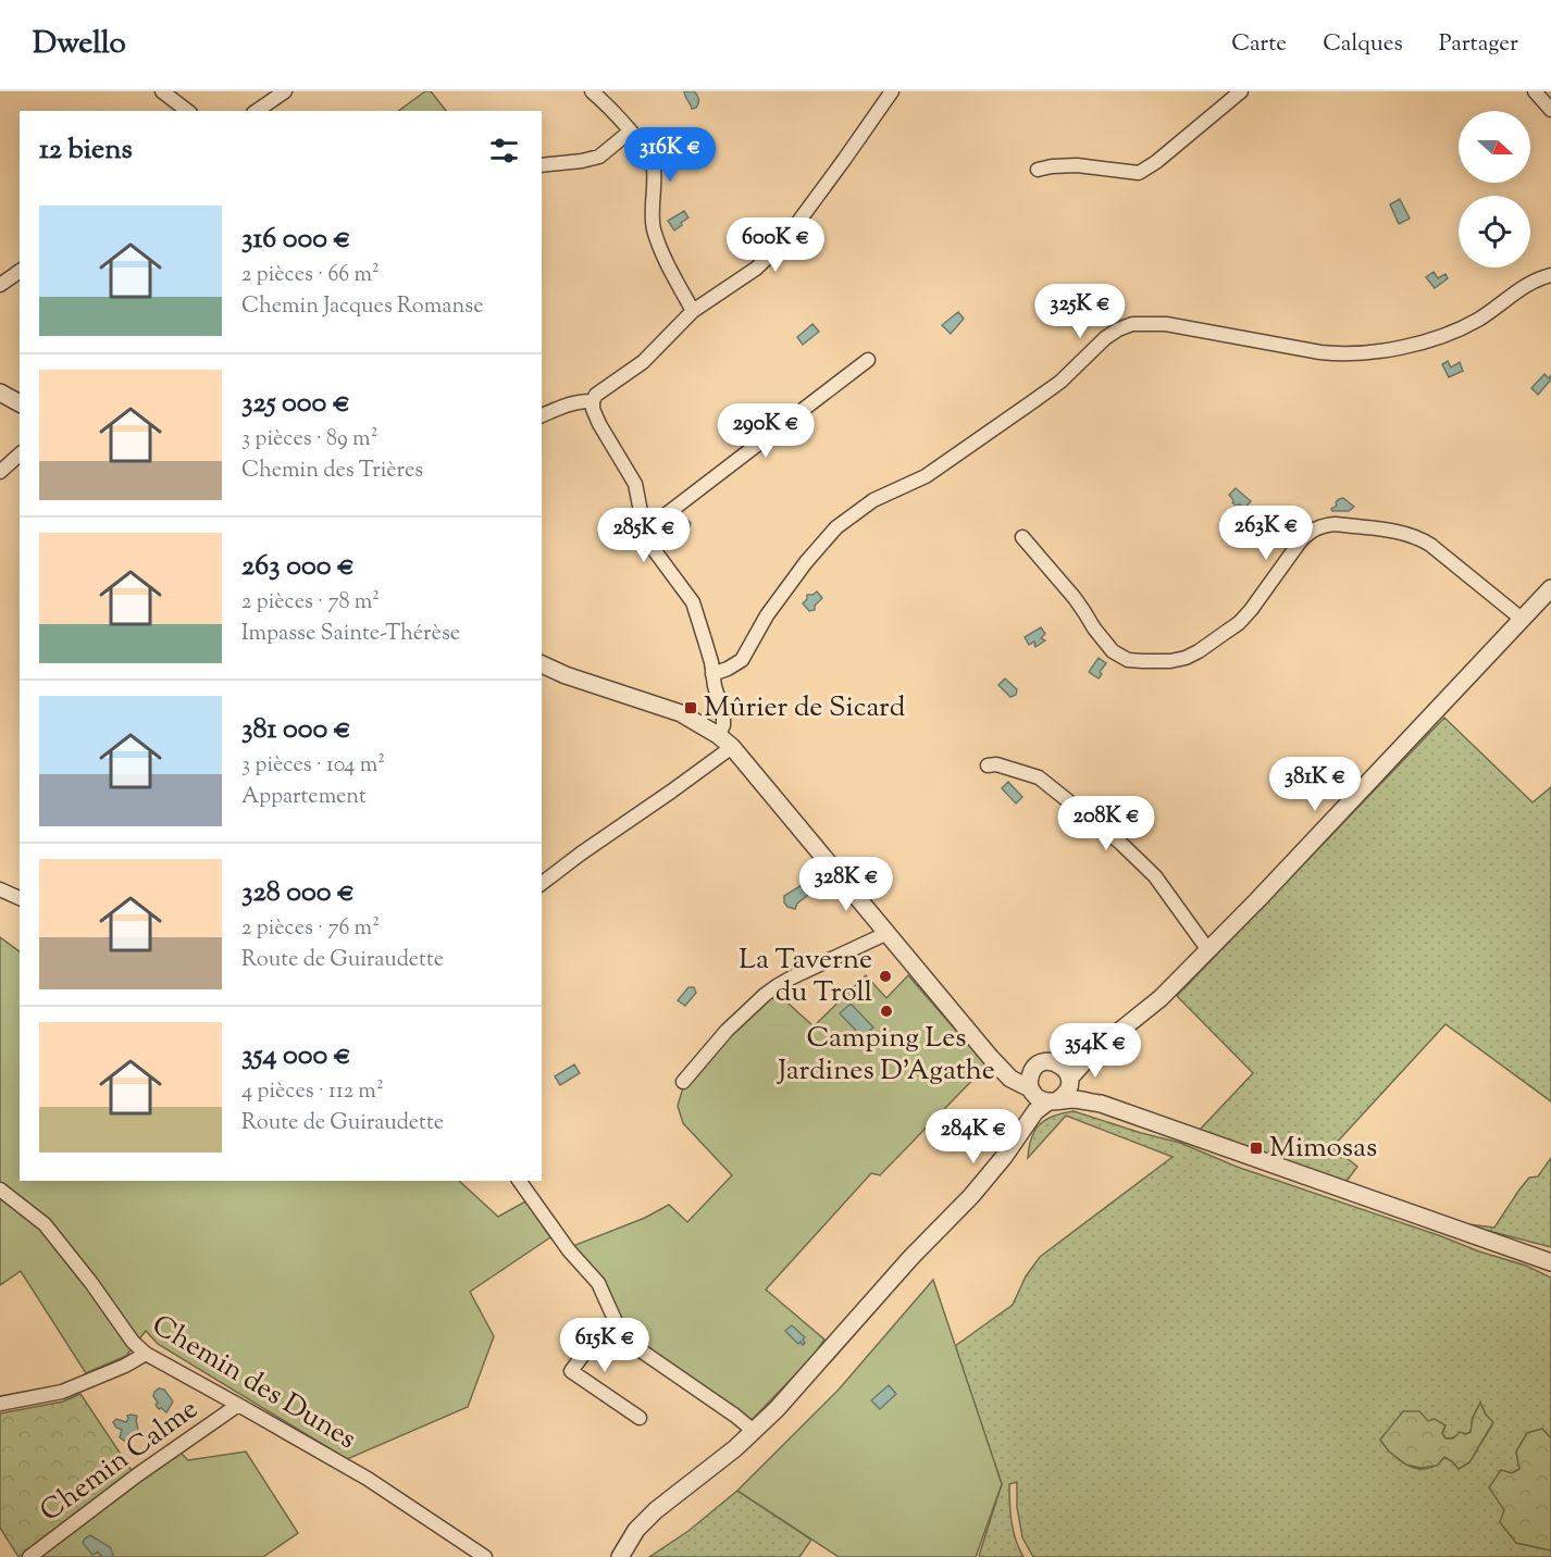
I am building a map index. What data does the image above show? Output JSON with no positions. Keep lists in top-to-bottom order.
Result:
{
  "streets": {
    "street": ["Chemin des Dunes", "Chemin Calme"]
  },
  "crossings": [
    ["Chemin des Dunes", "Chemin Calme"]
  ],
  "places": {
    "transit": ["Mûrier de Sicard", "Mimosas"],
    "other": ["La Taverne du Troll", "Camping Les Jardines D’Agathe"]
  },
  "north": "right",
  "page": {
    "header": "Dwello",
    "nav": ["Carte", "Calques", "Partager"],
    "heading": "12 biens",
    "price": [
      "316K €",
      "600K €",
      "325K €",
      "290K €",
      "263K €",
      "285K €",
      "381K €",
      "208K €",
      "328K €",
      "354K €",
      "284K €",
      "615K €"
    ],
    "list": [
      {
        "name": "316 000 €",
        "note": "2 pièces · 66 m² · Chemin Jacques Romanse"
      },
      {
        "name": "325 000 €",
        "note": "3 pièces · 89 m² · Chemin des Trières"
      },
      {
        "name": "263 000 €",
        "note": "2 pièces · 78 m² · Impasse Sainte-Thérèse"
      },
      {
        "name": "381 000 €",
        "note": "3 pièces · 104 m² · Appartement"
      },
      {
        "name": "328 000 €",
        "note": "2 pièces · 76 m² · Route de Guiraudette"
      },
      {
        "name": "354 000 €",
        "note": "4 pièces · 112 m² · Route de Guiraudette"
      }
    ]
  }
}
